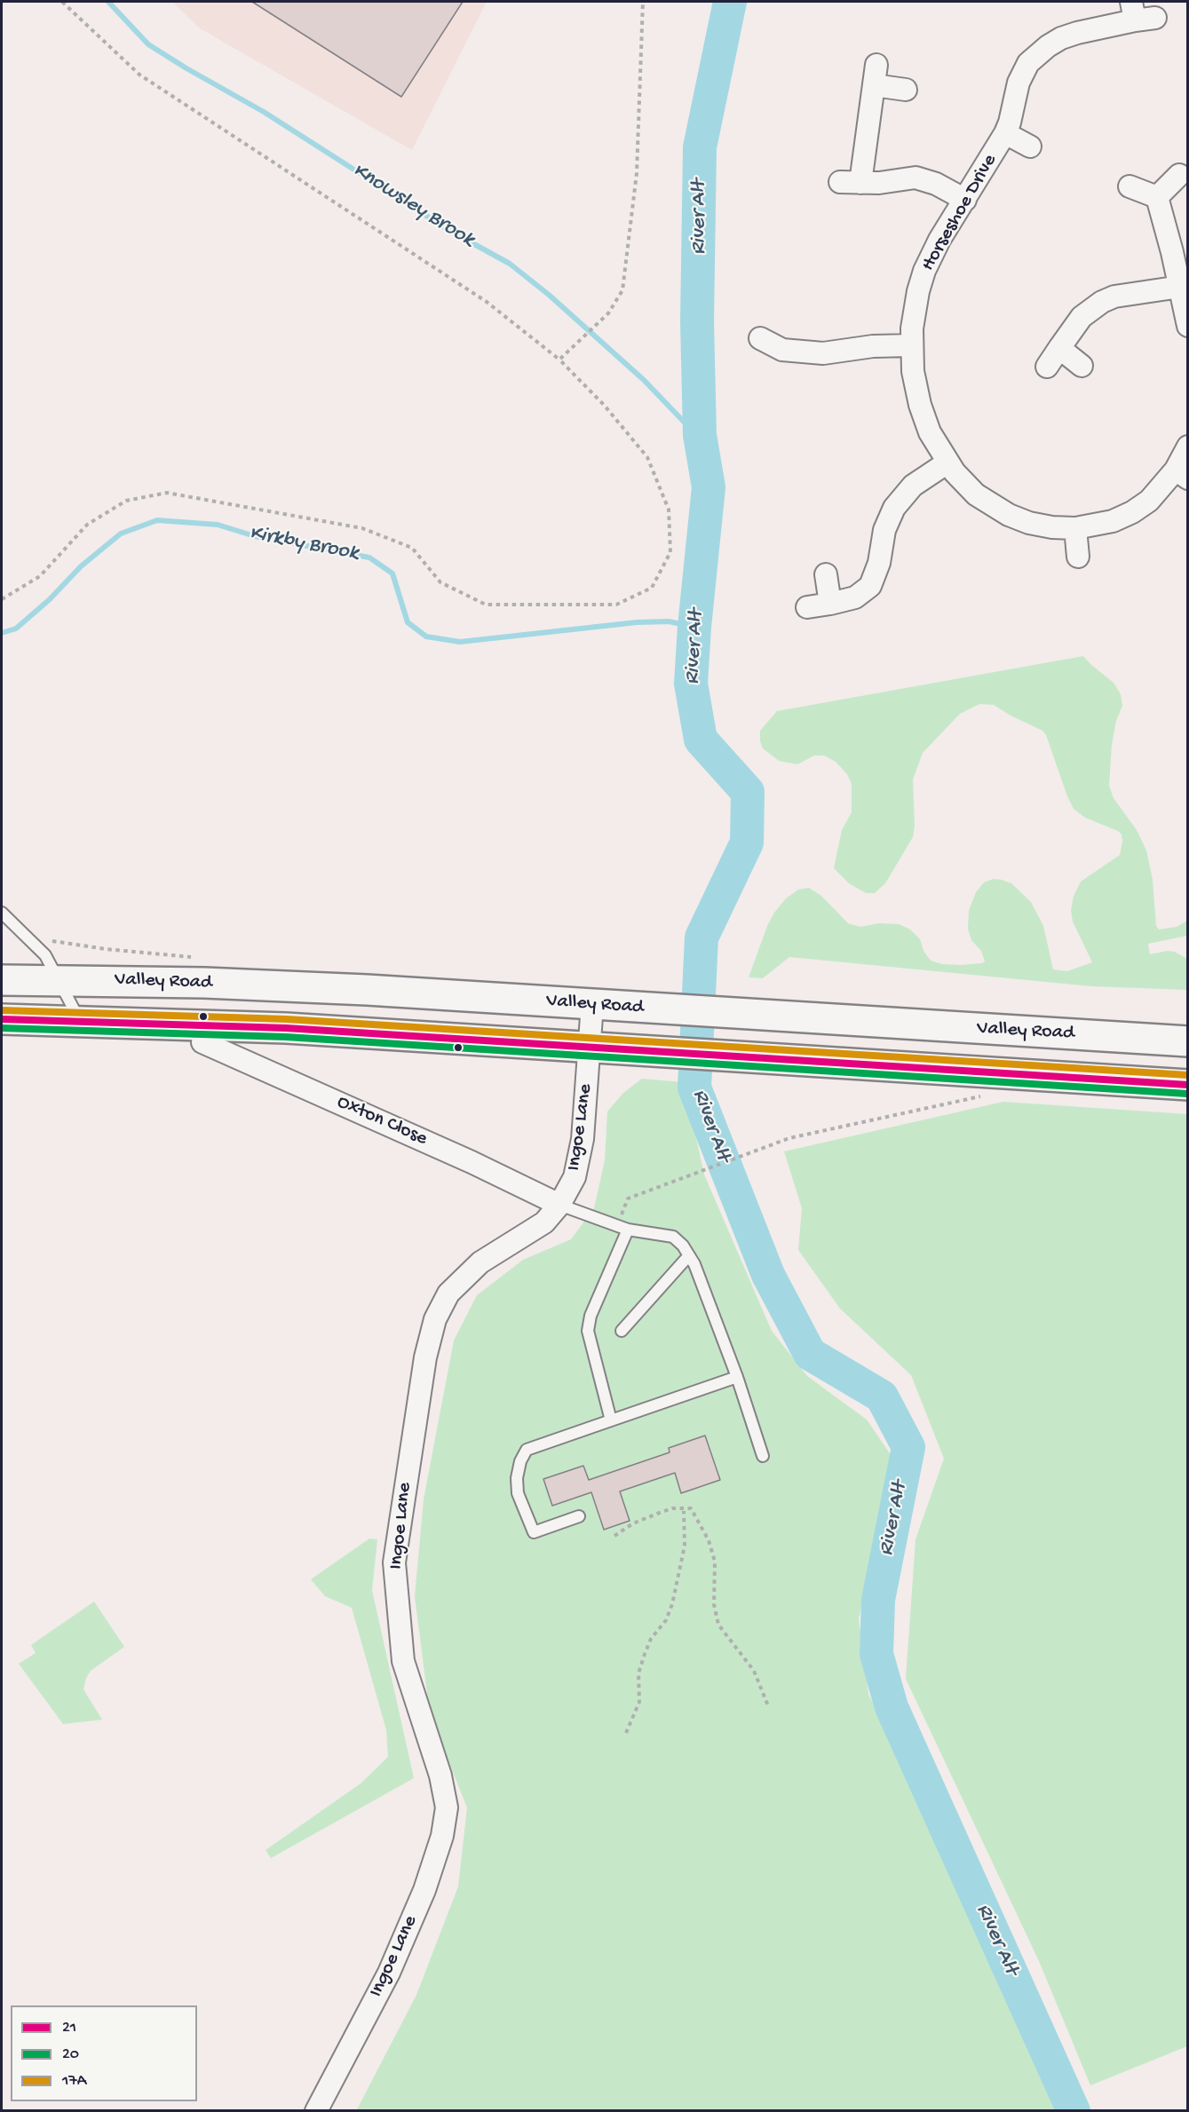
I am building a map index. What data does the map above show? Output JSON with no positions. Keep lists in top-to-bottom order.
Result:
{
  "streets": {
    "main road": ["Valley Road"],
    "street": ["Horseshoe Drive", "Oxton Close", "Ingoe Lane"]
  },
  "crossings": [
    ["Valley Road", "Ingoe Lane"],
    ["Oxton Close", "Ingoe Lane"]
  ],
  "water": ["Knowsley Brook", "River Alt", "Kirkby Brook"],
  "lines": ["transit line 17A", "transit line 21", "transit line 20"],
  "legend": ["21", "20", "17A"]
}
